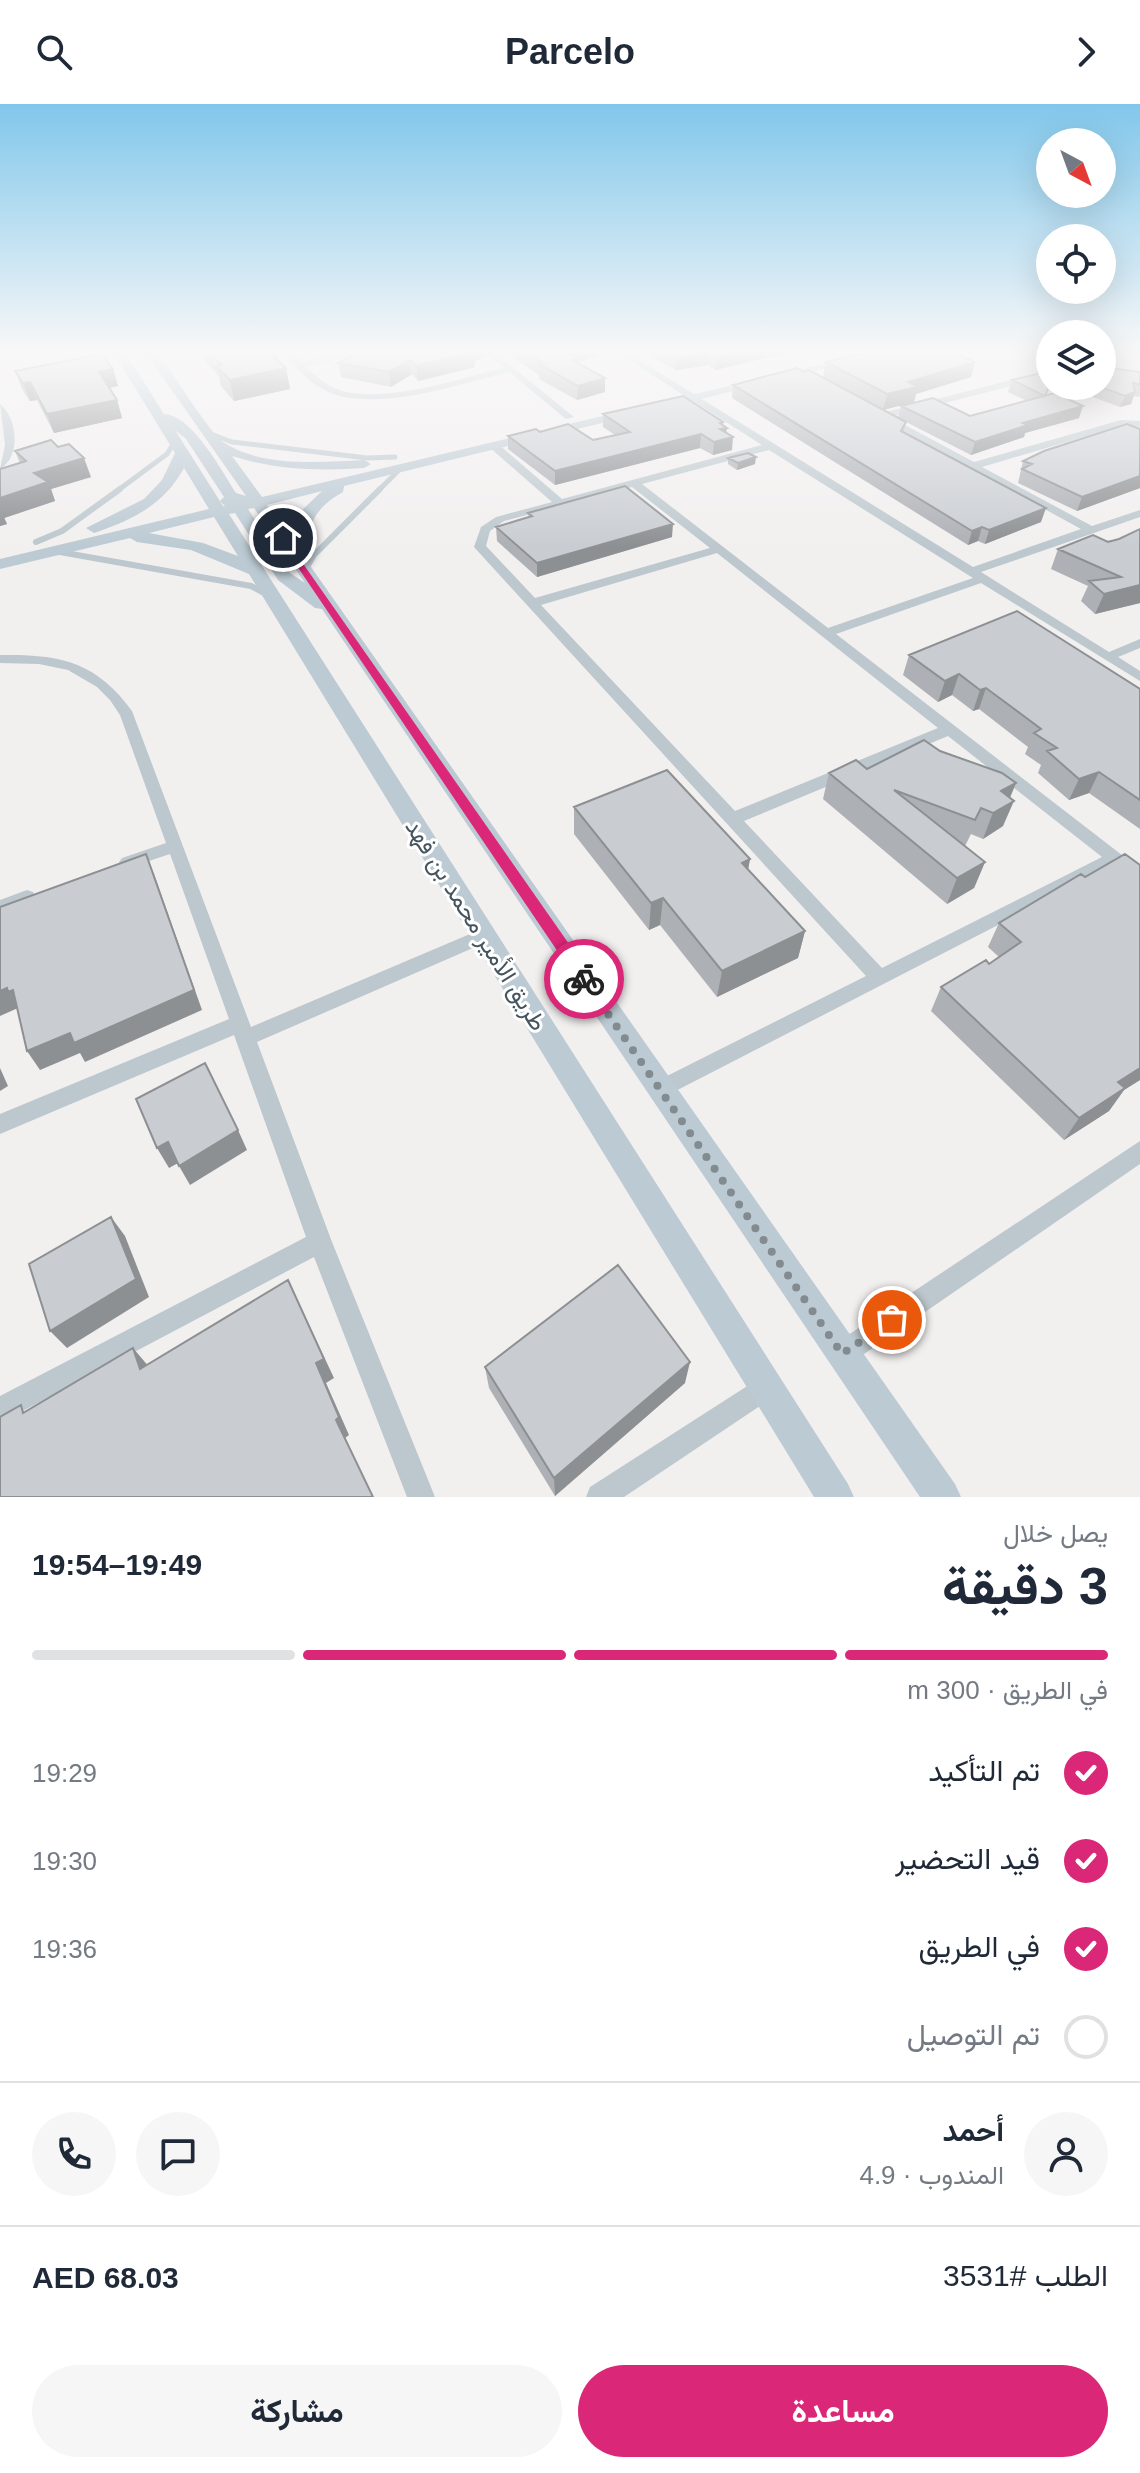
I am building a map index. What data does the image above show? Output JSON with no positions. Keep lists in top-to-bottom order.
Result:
{
  "streets": {
    "street": ["طريق الأمير محمد بن فهد"]
  },
  "north": "bottom right",
  "page": {
    "header": "Parcelo",
    "heading": ["3 دقيقة", "يصل خلال", "19:49–19:54"],
    "panel": [
      "أحمد",
      "المندوب · 4.9",
      "الطلب #3531",
      "AED 68.03"
    ],
    "bar": "في الطريق · 300 m",
    "list": [
      ["تم التأكيد", "19:29"],
      ["قيد التحضير", "19:30"],
      ["في الطريق", "19:36"],
      "تم التوصيل"
    ],
    "buttons": ["مساعدة", "مشاركة"]
  }
}
